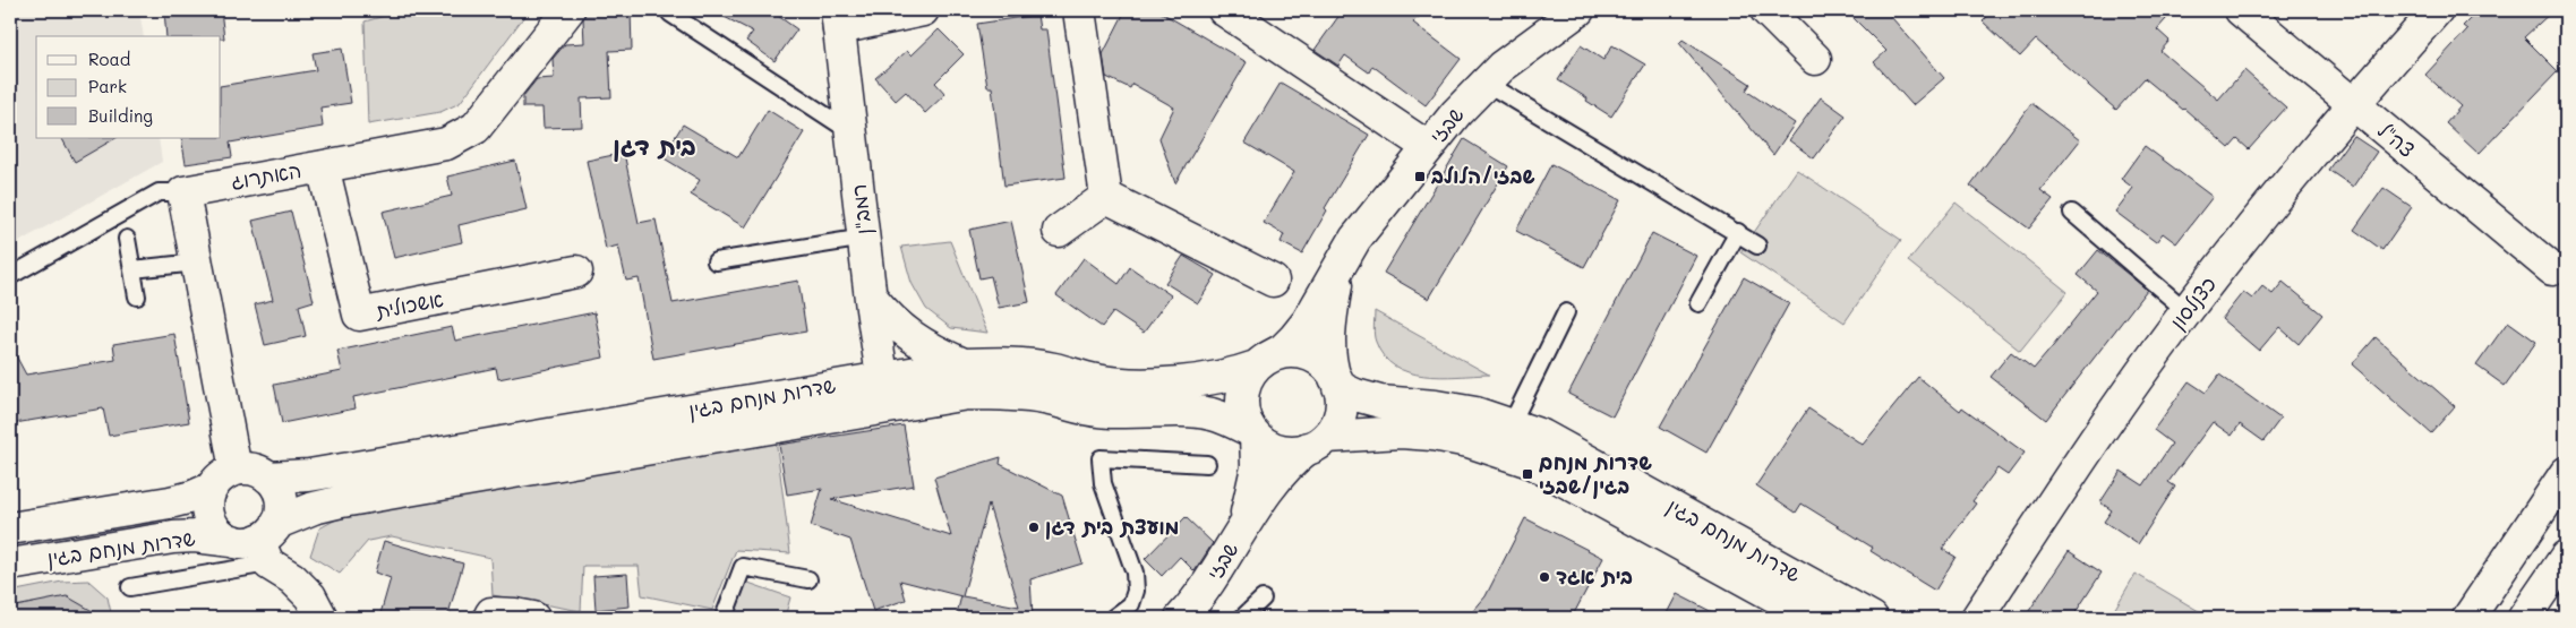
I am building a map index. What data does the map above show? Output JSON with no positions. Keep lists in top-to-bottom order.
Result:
{
  "streets": {
    "street": [
      "שבזי",
      "צה\"ל",
      "האתרוג",
      "רמב\"ן",
      "כצנלסון",
      "אשכולית",
      "שדרות מנחם בגין"
    ]
  },
  "crossings": [
    ["שבזי", "שדרות מנחם בגין"],
    ["צה\"ל", "כצנלסון"],
    ["האתרוג", "אשכולית"],
    ["רמב\"ן", "שדרות מנחם בגין"]
  ],
  "districts": ["בית דגן"],
  "places": {
    "transit": ["שבזי/הלולב", "שדרות מנחם בגין/שבזי"],
    "other": ["מועצת בית דגן", "בית אגד"]
  },
  "legend": ["Road", "Park", "Building"]
}
